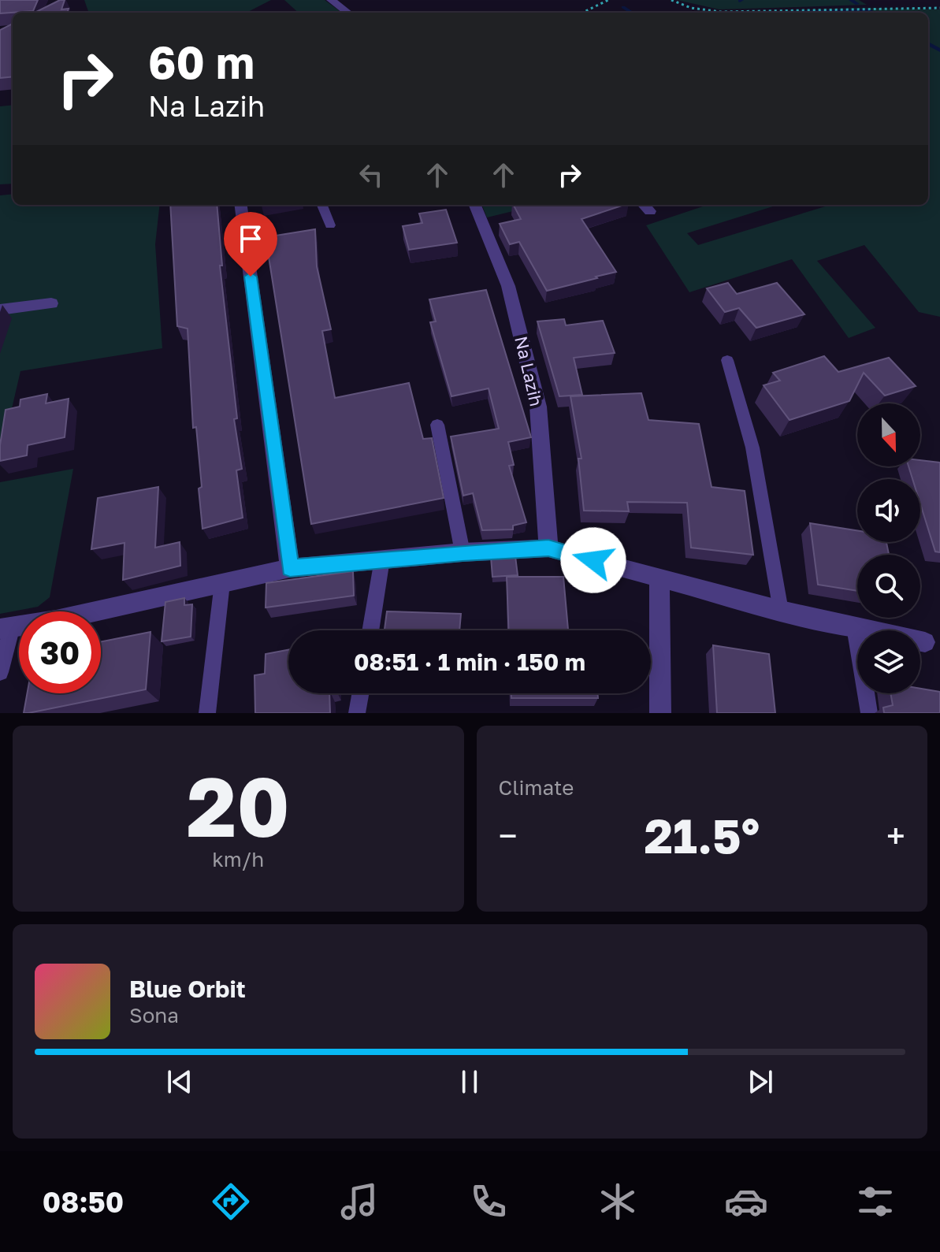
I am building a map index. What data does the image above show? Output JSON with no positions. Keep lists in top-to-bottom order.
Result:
{
  "streets": {
    "street": ["Na Lazih"]
  },
  "north": "bottom",
  "page": {
    "turn": ["60 m", "Na Lazih"],
    "limit": "30",
    "trip": "08:51 · 1 min · 150 m",
    "tile": [
      ["20", "km/h"],
      "Climate"
    ],
    "heat": ["−", "21.5°", "+"],
    "song": ["Blue Orbit", "Sona"],
    "tabs": "08:50"
  }
}
